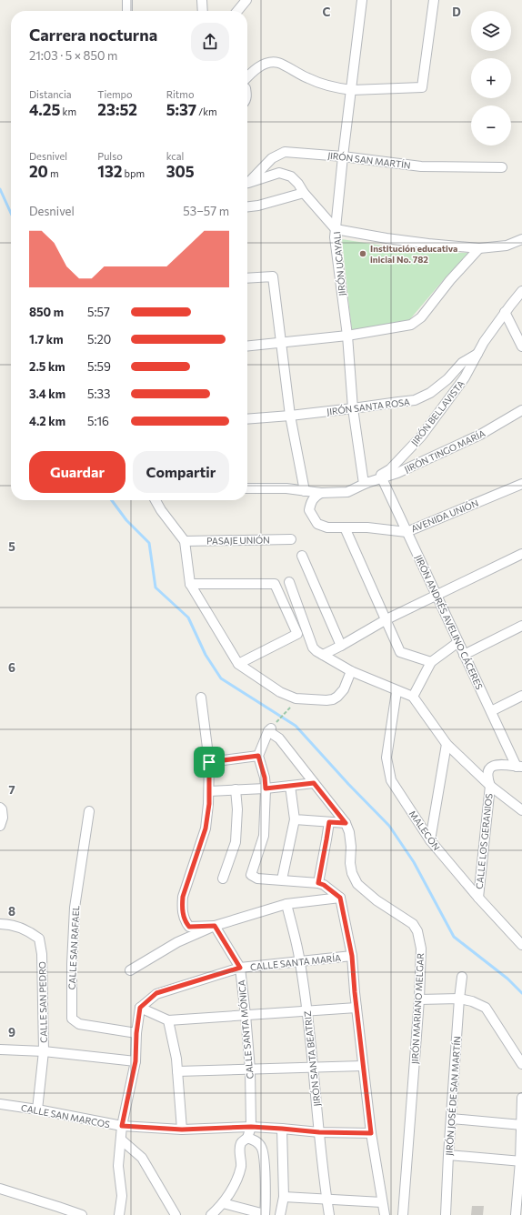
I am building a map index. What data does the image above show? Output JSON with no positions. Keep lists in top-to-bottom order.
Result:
{
  "streets": {
    "street": [
      "JIRÓN SAN MARTÍN",
      "JIRÓN UCAYALI",
      "JIRÓN SANTA ROSA",
      "JIRÓN BELLAVISTA",
      "JIRÓN TINGO MARÍA",
      "AVENIDA UNIÓN",
      "PASAJE UNIÓN",
      "JIRÓN ANDRÉS AVELINO CÁCERES",
      "MALECÓN",
      "CALLE LOS GERANIOS",
      "CALLE SAN RAFAEL",
      "CALLE SANTA MARÍA",
      "CALLE SAN PEDRO",
      "JIRÓN MARIANO MELGAR",
      "CALLE SANTA MÓNICA",
      "JIRÓN SANTA BEATRIZ",
      "JIRÓN JOSÉ DE SAN MARTÍN",
      "CALLE SAN MARCOS"
    ]
  },
  "crossings": [
    ["JIRÓN SAN MARTÍN", "JIRÓN UCAYALI"],
    ["JIRÓN UCAYALI", "JIRÓN SANTA ROSA"],
    ["JIRÓN UCAYALI", "JIRÓN BELLAVISTA"],
    ["JIRÓN UCAYALI", "JIRÓN TINGO MARÍA"],
    ["JIRÓN SANTA ROSA", "JIRÓN BELLAVISTA"],
    ["JIRÓN BELLAVISTA", "JIRÓN TINGO MARÍA"],
    ["JIRÓN BELLAVISTA", "AVENIDA UNIÓN"],
    ["JIRÓN TINGO MARÍA", "JIRÓN ANDRÉS AVELINO CÁCERES"],
    ["AVENIDA UNIÓN", "JIRÓN ANDRÉS AVELINO CÁCERES"],
    ["JIRÓN ANDRÉS AVELINO CÁCERES", "CALLE LOS GERANIOS"],
    ["MALECÓN", "CALLE LOS GERANIOS"],
    ["CALLE SANTA MARÍA", "CALLE SANTA MÓNICA"],
    ["CALLE SANTA MARÍA", "JIRÓN SANTA BEATRIZ"],
    ["CALLE SAN PEDRO", "CALLE SAN MARCOS"],
    ["CALLE SANTA MÓNICA", "CALLE SAN MARCOS"],
    ["JIRÓN SANTA BEATRIZ", "CALLE SAN MARCOS"]
  ],
  "places": ["Institución educativa inicial No. 782"],
  "page": {
    "map_buttons": ["+", "−"],
    "heading": ["Carrera nocturna", "21:03 · 5 × 850 m"],
    "stats": [
      ["Distancia", "4.25 km"],
      ["Tiempo", "23:52"],
      ["Ritmo", "5:37 /km"],
      ["Desnivel", "20 m"],
      ["Pulso", "132 bpm"],
      ["kcal", "305"]
    ],
    "chart": ["Desnivel", "53–57 m"],
    "list": [
      {
        "name": "850 m",
        "note": "5:57"
      },
      {
        "name": "1.7 km",
        "note": "5:20"
      },
      {
        "name": "2.5 km",
        "note": "5:59"
      },
      {
        "name": "3.4 km",
        "note": "5:33"
      },
      {
        "name": "4.2 km",
        "note": "5:16"
      }
    ],
    "buttons": ["Guardar", "Compartir"]
  },
  "grid": {
    "columns": ["C", "D"],
    "rows": [
      "5",
      "6",
      "7",
      "8",
      "9"
    ]
  }
}
